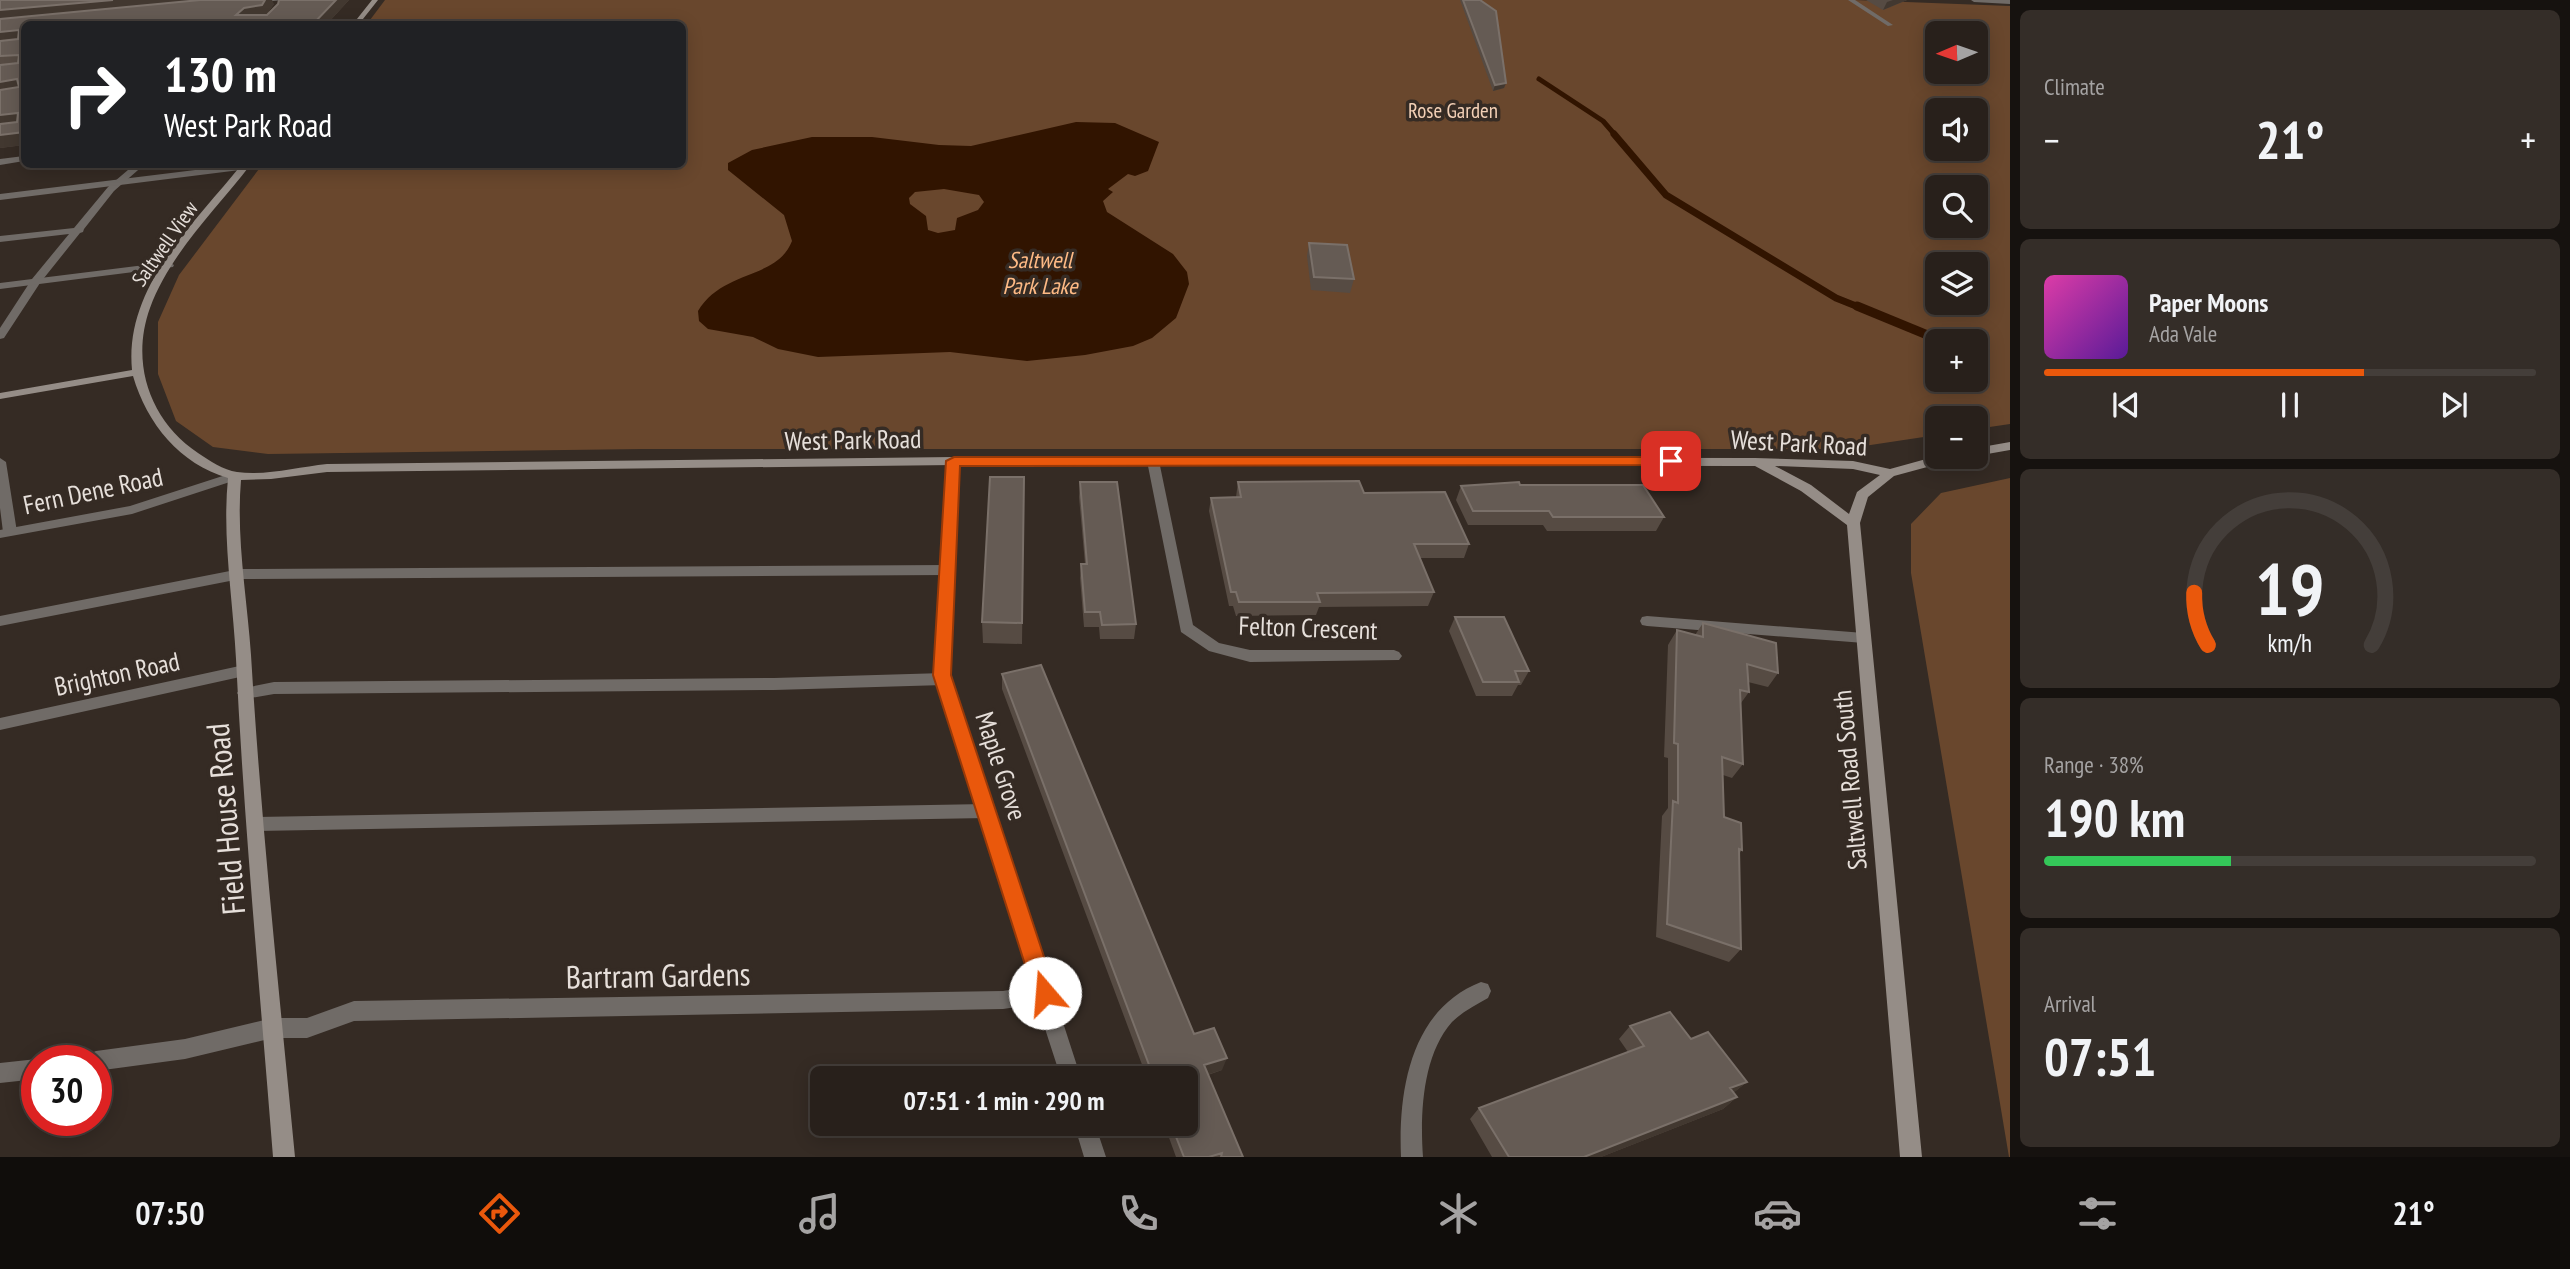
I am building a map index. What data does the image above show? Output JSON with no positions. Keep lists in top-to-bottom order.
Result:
{
  "streets": {
    "street": [
      "Saltwell View",
      "West Park Road",
      "Fern Dene Road",
      "Felton Crescent",
      "Brighton Road",
      "Maple Grove",
      "Saltwell Road South",
      "Field House Road",
      "Bartram Gardens"
    ]
  },
  "crossings": [
    ["Saltwell View", "West Park Road"],
    ["Saltwell View", "Fern Dene Road"],
    ["Saltwell View", "Field House Road"],
    ["West Park Road", "Fern Dene Road"],
    ["West Park Road", "Felton Crescent"],
    ["West Park Road", "Maple Grove"],
    ["West Park Road", "Saltwell Road South"],
    ["West Park Road", "Field House Road"],
    ["Fern Dene Road", "Field House Road"],
    ["Brighton Road", "Field House Road"],
    ["Maple Grove", "Bartram Gardens"],
    ["Field House Road", "Bartram Gardens"]
  ],
  "water": ["Saltwell Park Lake"],
  "parks": ["Rose Garden"],
  "north": "left",
  "page": {
    "tile": [
      "Climate",
      ["Range · 38%", "190 km"],
      ["Arrival", "07:51"]
    ],
    "map_buttons": ["+", "−"],
    "turn": ["130 m", "West Park Road"],
    "heat": ["−", "21°", "+"],
    "song": ["Paper Moons", "Ada Vale"],
    "limit": "30",
    "trip": "07:51 · 1 min · 290 m",
    "tabs": ["07:50", "21°"],
    "gauge": ["19", "km/h"]
  }
}
